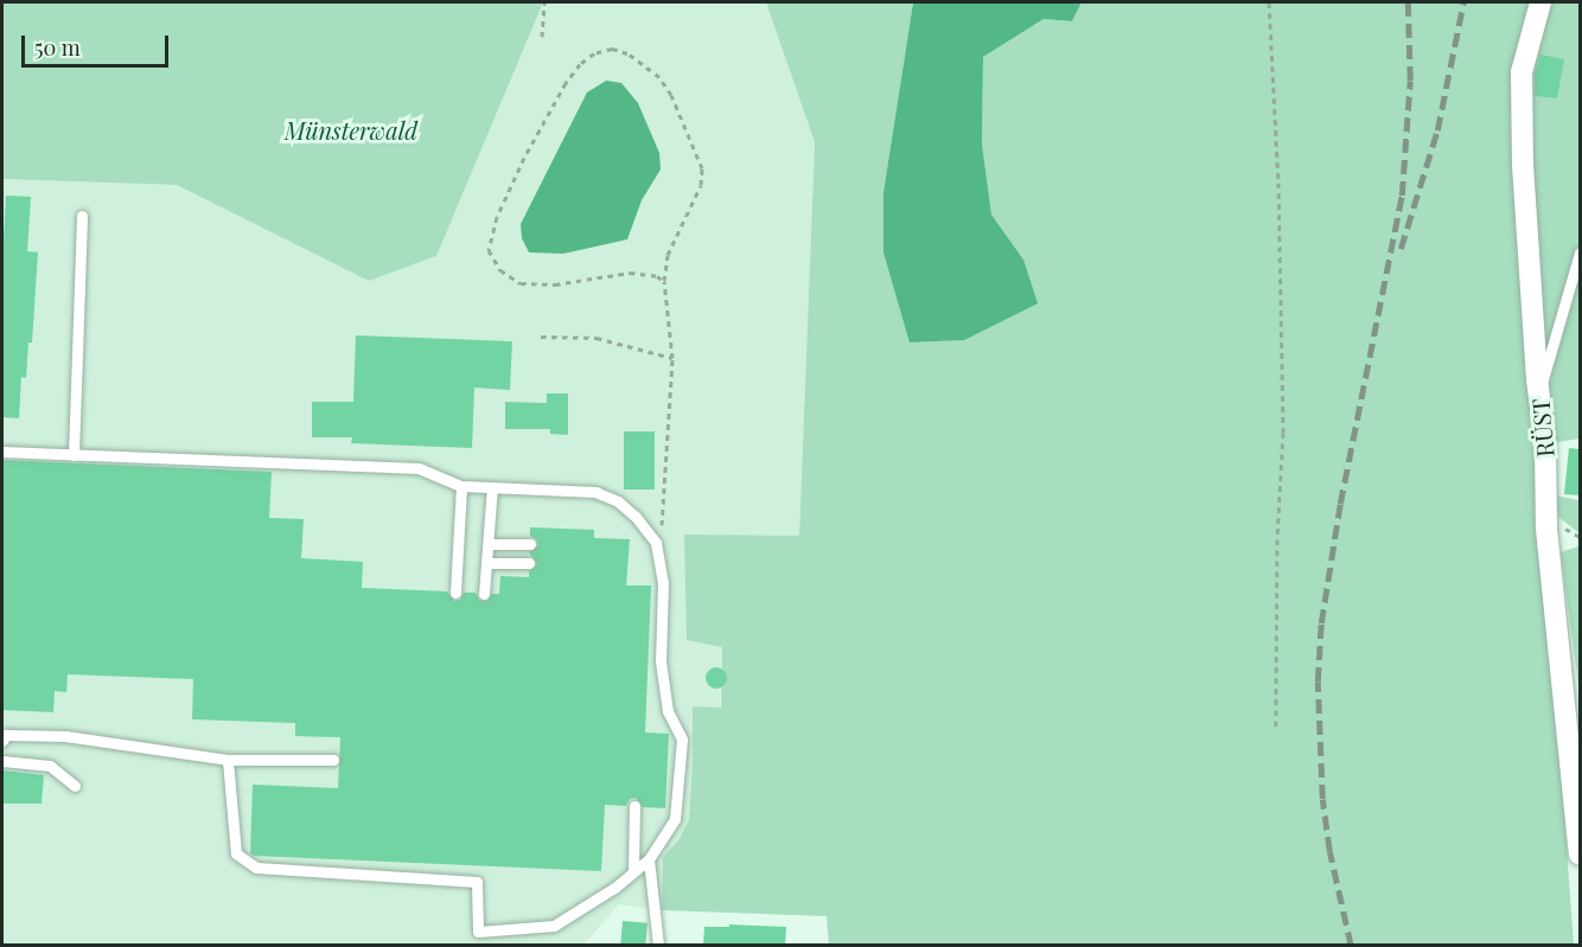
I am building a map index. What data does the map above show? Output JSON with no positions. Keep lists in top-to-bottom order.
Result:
{
  "streets": {
    "street": ["RÜST"]
  },
  "parks": ["Münsterwald"],
  "scale_bar": "50 m"
}
